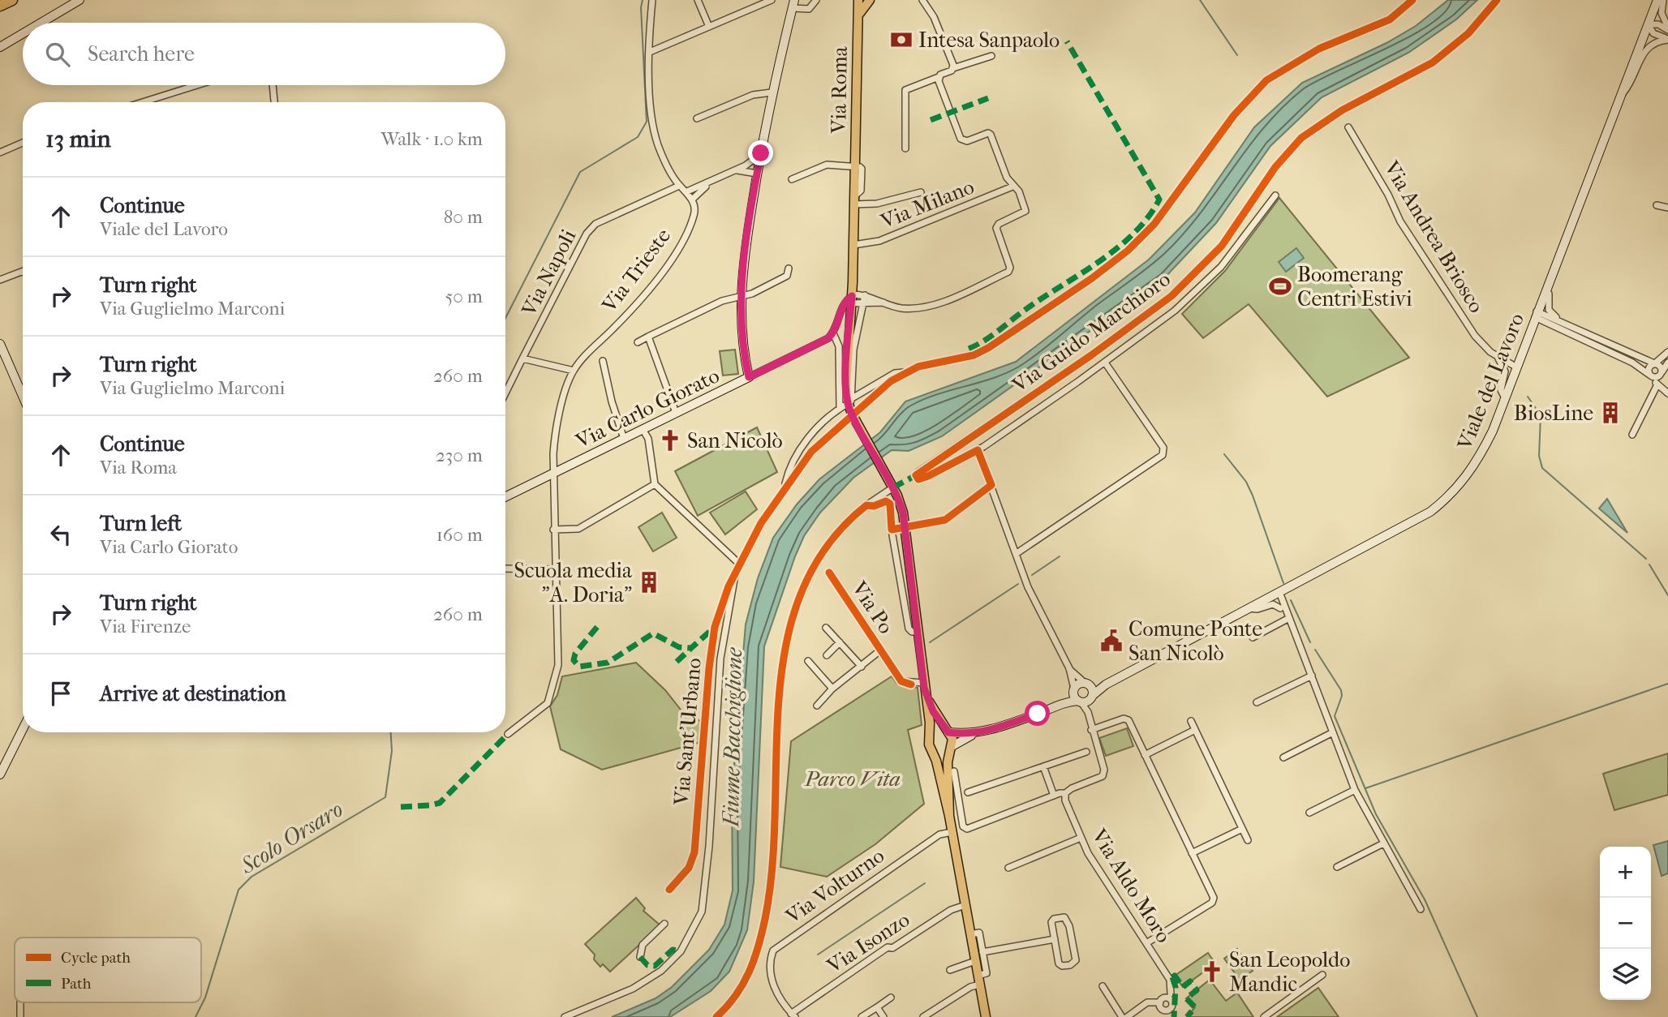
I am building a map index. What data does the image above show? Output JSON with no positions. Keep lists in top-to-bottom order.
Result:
{
  "streets": {
    "main road": ["Via Roma"],
    "street": [
      "Via Milano",
      "Via Andrea Briosco",
      "Via Trieste",
      "Via Napoli",
      "Via Guido Marchioro",
      "Viale del Lavoro",
      "Via Carlo Giorato",
      "Via Po",
      "Via Sant'Urbano",
      "Via Volturno",
      "Via Aldo Moro",
      "Via Isonzo"
    ]
  },
  "crossings": [
    ["Via Roma", "Via Milano"],
    ["Via Roma", "Via Po"],
    ["Via Roma", "Via Sant'Urbano"],
    ["Via Andrea Briosco", "Viale del Lavoro"],
    ["Via Trieste", "Via Carlo Giorato"],
    ["Via Carlo Giorato", "Via Sant'Urbano"],
    ["Via Volturno", "Via Isonzo"]
  ],
  "water": ["Fiume Bacchiglione", "Scolo Orsaro"],
  "parks": ["Parco Vita"],
  "places": {
    "bank": ["Intesa Sanpaolo"],
    "sports": ["Boomerang Centri Estivi"],
    "building": ["BiosLine", "Scuola media \"A. Doria\""],
    "church": ["San Nicolò", "San Leopoldo Mandic"],
    "public building": ["Comune Ponte San Nicolò"]
  },
  "legend": ["Cycle path", "Path"],
  "page": {
    "search": "Search here",
    "heading": ["13 min", "Walk · 1.0 km"],
    "list": [
      ["Continue", "Viale del Lavoro", "80 m"],
      ["Turn right", "Via Guglielmo Marconi", "50 m"],
      ["Turn right", "Via Guglielmo Marconi", "260 m"],
      ["Continue", "Via Roma", "230 m"],
      ["Turn left", "Via Carlo Giorato", "160 m"],
      ["Turn right", "Via Firenze", "260 m"],
      "Arrive at destination"
    ],
    "map_buttons": ["+", "−"]
  }
}
